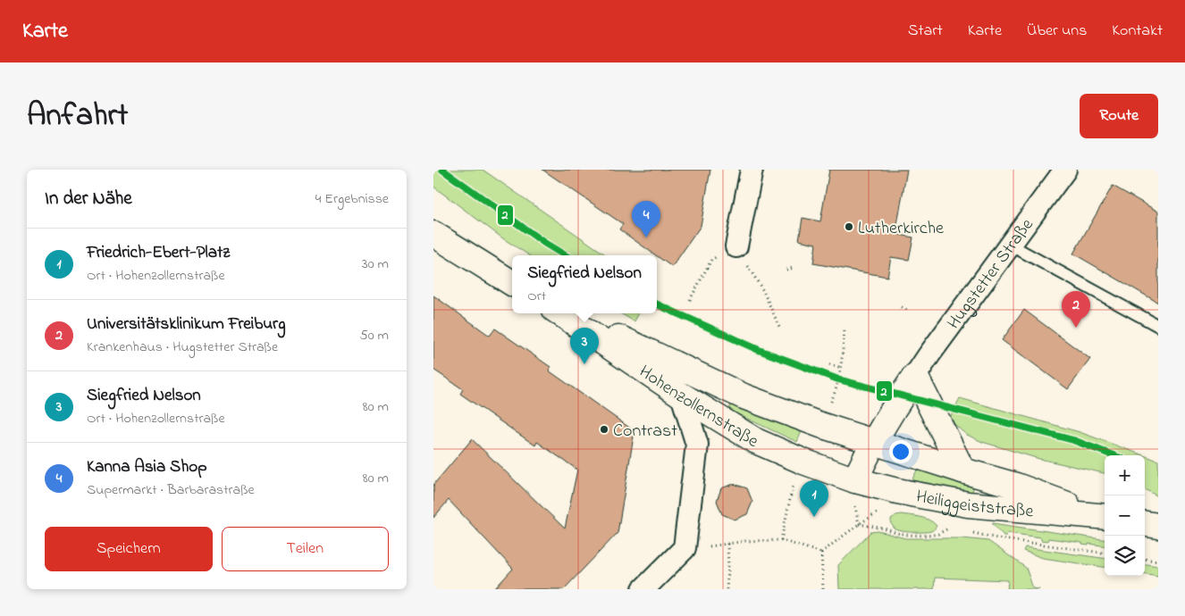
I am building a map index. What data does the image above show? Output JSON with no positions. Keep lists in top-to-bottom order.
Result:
{
  "streets": {
    "main road": ["Hohenzollernstraße", "Heiliggeiststraße"],
    "street": ["Hugstetter Straße"]
  },
  "crossings": [
    ["Hohenzollernstraße", "Heiliggeiststraße"]
  ],
  "places": ["Lutherkirche", "Contrast"],
  "lines": ["transit line 2"],
  "page": {
    "header": "Karte",
    "nav": [
      "Start",
      "Karte",
      "Über uns",
      "Kontakt"
    ],
    "title": "Anfahrt",
    "buttons": [
      "Route",
      ["Speichern", "Teilen"]
    ],
    "heading": ["In der Nähe", "4 Ergebnisse"],
    "pins": [
      "4",
      "2",
      "3",
      "1"
    ],
    "list": [
      {
        "mark": "1",
        "name": "Friedrich-Ebert-Platz",
        "note": "Ort · Hohenzollernstraße",
        "value": "30 m"
      },
      {
        "mark": "2",
        "name": "Universitätsklinikum Freiburg",
        "note": "Krankenhaus · Hugstetter Straße",
        "value": "50 m"
      },
      {
        "mark": "3",
        "name": "Siegfried Nelson",
        "note": "Ort · Hohenzollernstraße",
        "value": "80 m"
      },
      {
        "mark": "4",
        "name": "Kanna Asia Shop",
        "note": "Supermarkt · Barbarastraße",
        "value": "80 m"
      }
    ],
    "popup": ["Siegfried Nelson", "Ort"],
    "map_buttons": ["+", "−"]
  }
}
